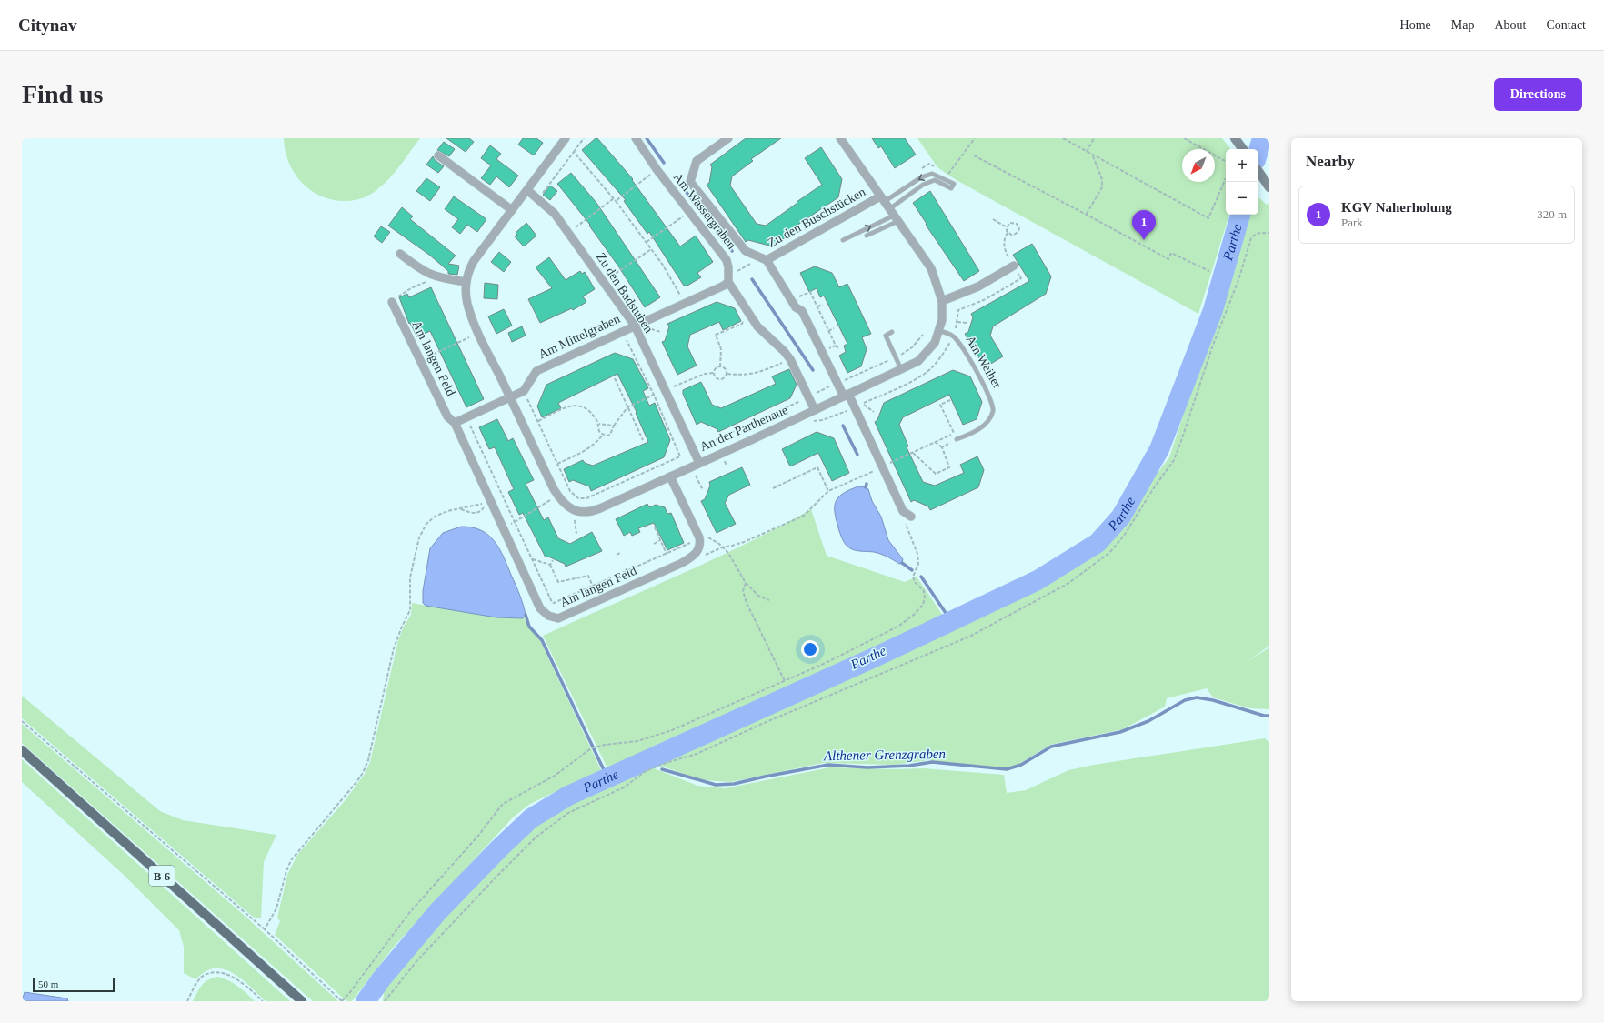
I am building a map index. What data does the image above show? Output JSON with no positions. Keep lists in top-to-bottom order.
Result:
{
  "streets": {
    "main road": ["B 6"],
    "street": [
      "Am Wassergraben",
      "Zu den Buschstücken",
      "Zu den Badstuben",
      "Am Mittelgraben",
      "Am langen Feld",
      "An der Parthenaue"
    ],
    "lane": ["Am Weiher"]
  },
  "crossings": [
    ["Am Wassergraben", "Zu den Buschstücken"],
    ["Am Wassergraben", "Am Mittelgraben"],
    ["Zu den Buschstücken", "An der Parthenaue"],
    ["Zu den Badstuben", "Am Mittelgraben"],
    ["Zu den Badstuben", "An der Parthenaue"],
    ["Am Weiher", "An der Parthenaue"]
  ],
  "water": ["Parthe", "Althener Grenzgraben"],
  "scale_bar": "50 m",
  "north": "bottom left",
  "page": {
    "header": "Citynav",
    "nav": [
      "Home",
      "Map",
      "About",
      "Contact"
    ],
    "buttons": "Directions",
    "title": "Find us",
    "heading": "Nearby",
    "map_buttons": ["+", "−"],
    "list": [
      {
        "mark": "1",
        "name": "KGV Naherholung",
        "note": "Park",
        "value": "320 m"
      }
    ],
    "pins": "1",
    "scale": "50 m"
  }
}
